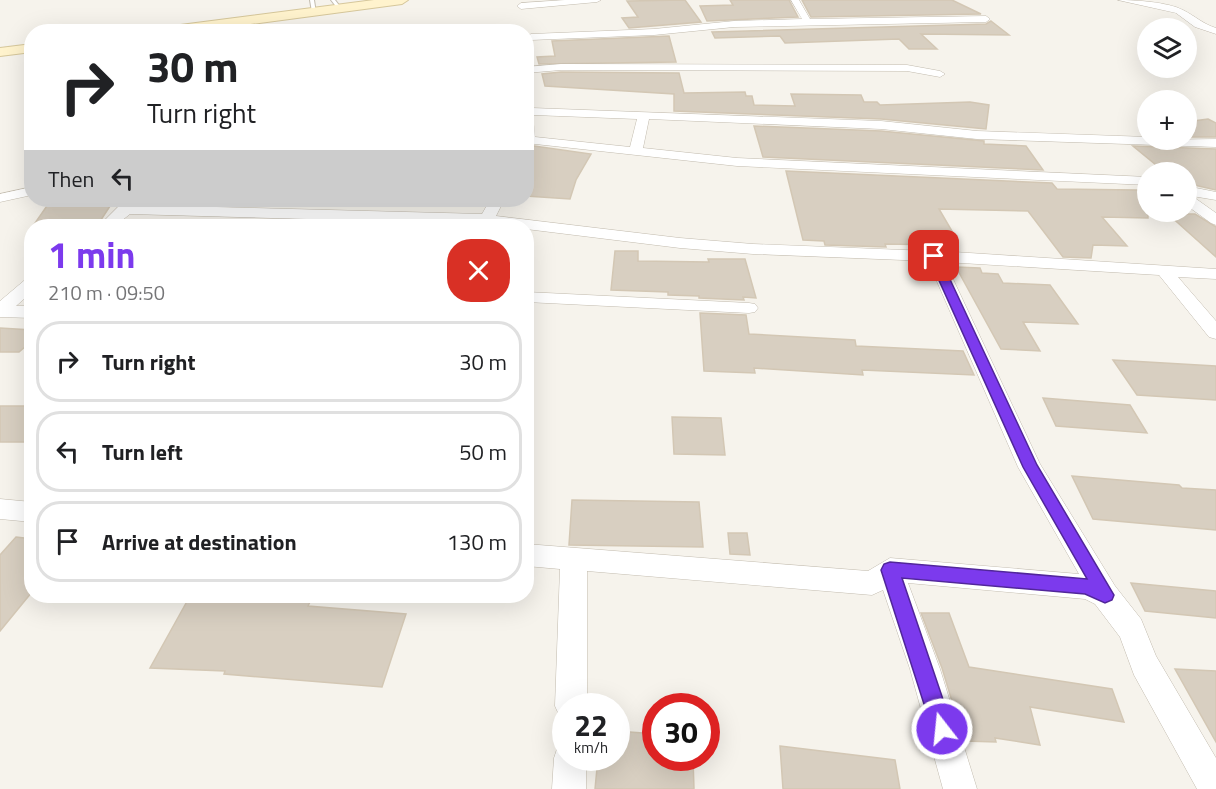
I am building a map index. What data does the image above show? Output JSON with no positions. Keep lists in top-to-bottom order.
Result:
{
  "page": {
    "map_buttons": ["+", "−"],
    "turn": ["30 m", "Turn right"],
    "then": "Then",
    "heading": ["1 min", "210 m · 09:50"],
    "list": [
      {
        "name": "Turn right",
        "value": "30 m"
      },
      {
        "name": "Turn left",
        "value": "50 m"
      },
      {
        "name": "Arrive at destination",
        "value": "130 m"
      }
    ],
    "speed": "22 km/h",
    "limit": "30"
  }
}
